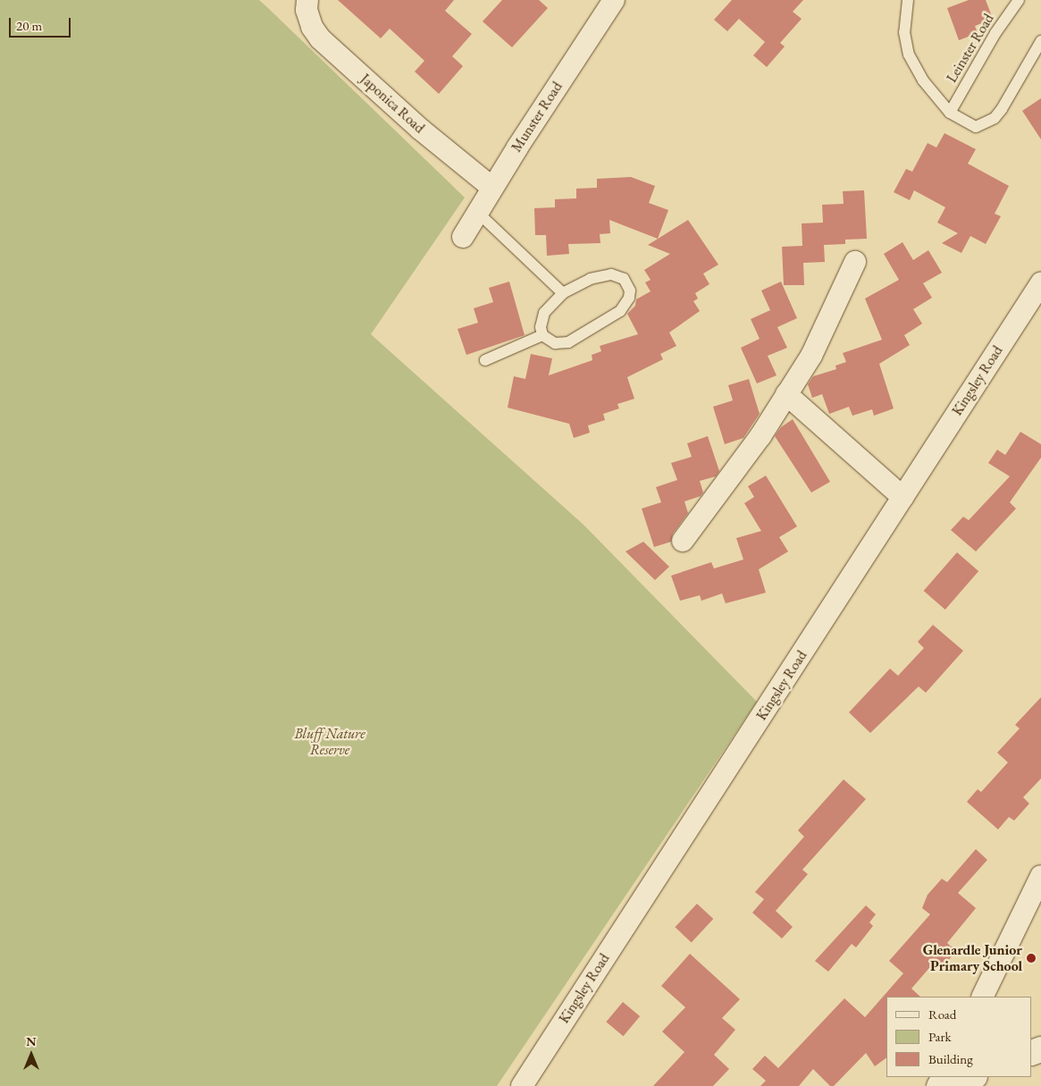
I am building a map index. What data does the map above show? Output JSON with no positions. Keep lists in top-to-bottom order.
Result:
{
  "streets": {
    "street": ["Japonica Road", "Munster Road", "Kingsley Road"],
    "lane": ["Leinster Road"]
  },
  "crossings": [
    ["Japonica Road", "Munster Road"]
  ],
  "parks": ["Bluff Nature Reserve"],
  "places": ["Glenardle Junior Primary School"],
  "legend": ["Road", "Park", "Building"],
  "scale_bar": "20 m",
  "north": "top"
}
